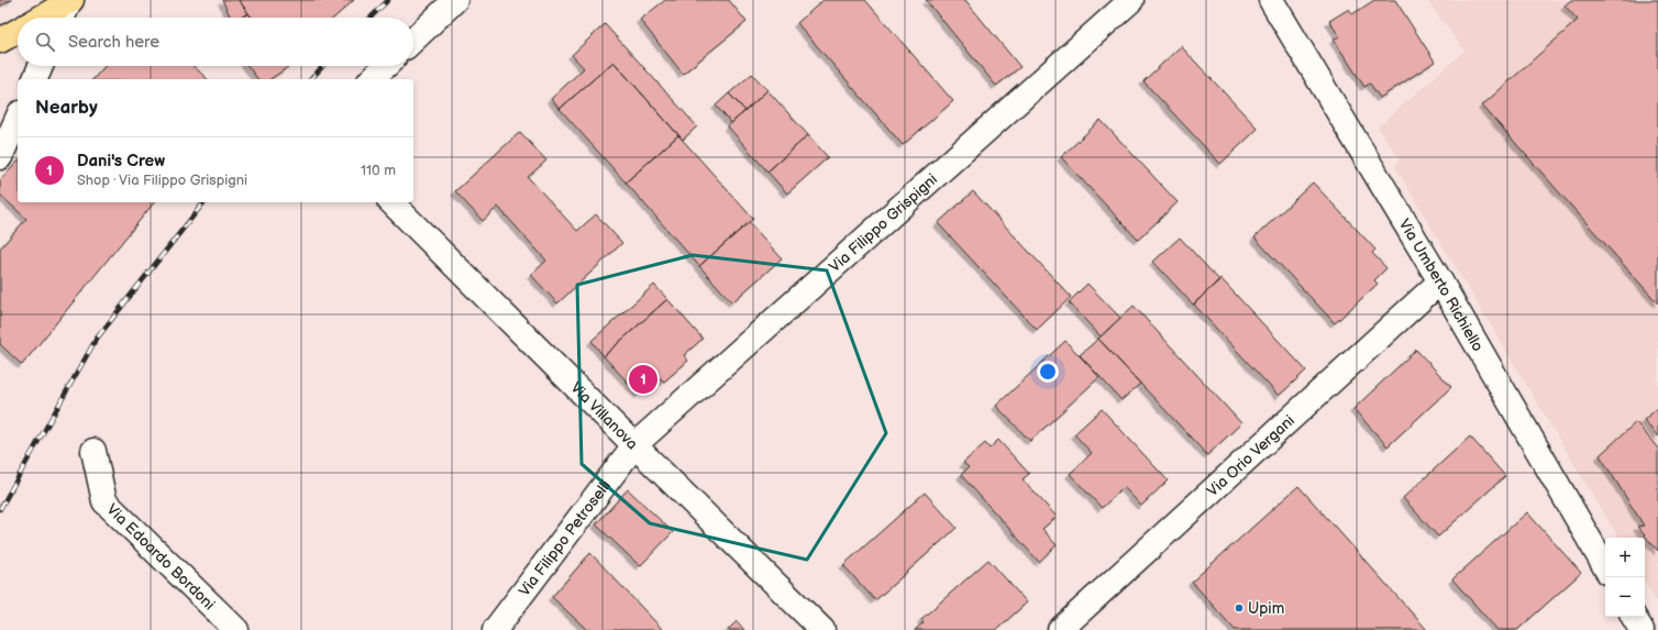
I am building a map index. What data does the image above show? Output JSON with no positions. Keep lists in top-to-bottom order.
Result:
{
  "streets": {
    "street": [
      "Via Filippo Grispigni",
      "Via Umberto Richiello",
      "Via Villanova",
      "Via Orio Vergani",
      "Via Filippo Petroselli",
      "Via Edoardo Bordoni"
    ]
  },
  "crossings": [
    ["Via Filippo Grispigni", "Via Villanova"],
    ["Via Filippo Grispigni", "Via Filippo Petroselli"],
    ["Via Umberto Richiello", "Via Orio Vergani"],
    ["Via Villanova", "Via Filippo Petroselli"]
  ],
  "places": ["Upim"],
  "page": {
    "search": "Search here",
    "heading": "Nearby",
    "list": [
      {
        "mark": "1",
        "name": "Dani's Crew",
        "note": "Shop · Via Filippo Grispigni",
        "value": "110 m"
      }
    ],
    "pins": "1",
    "map_buttons": ["+", "−"]
  }
}
